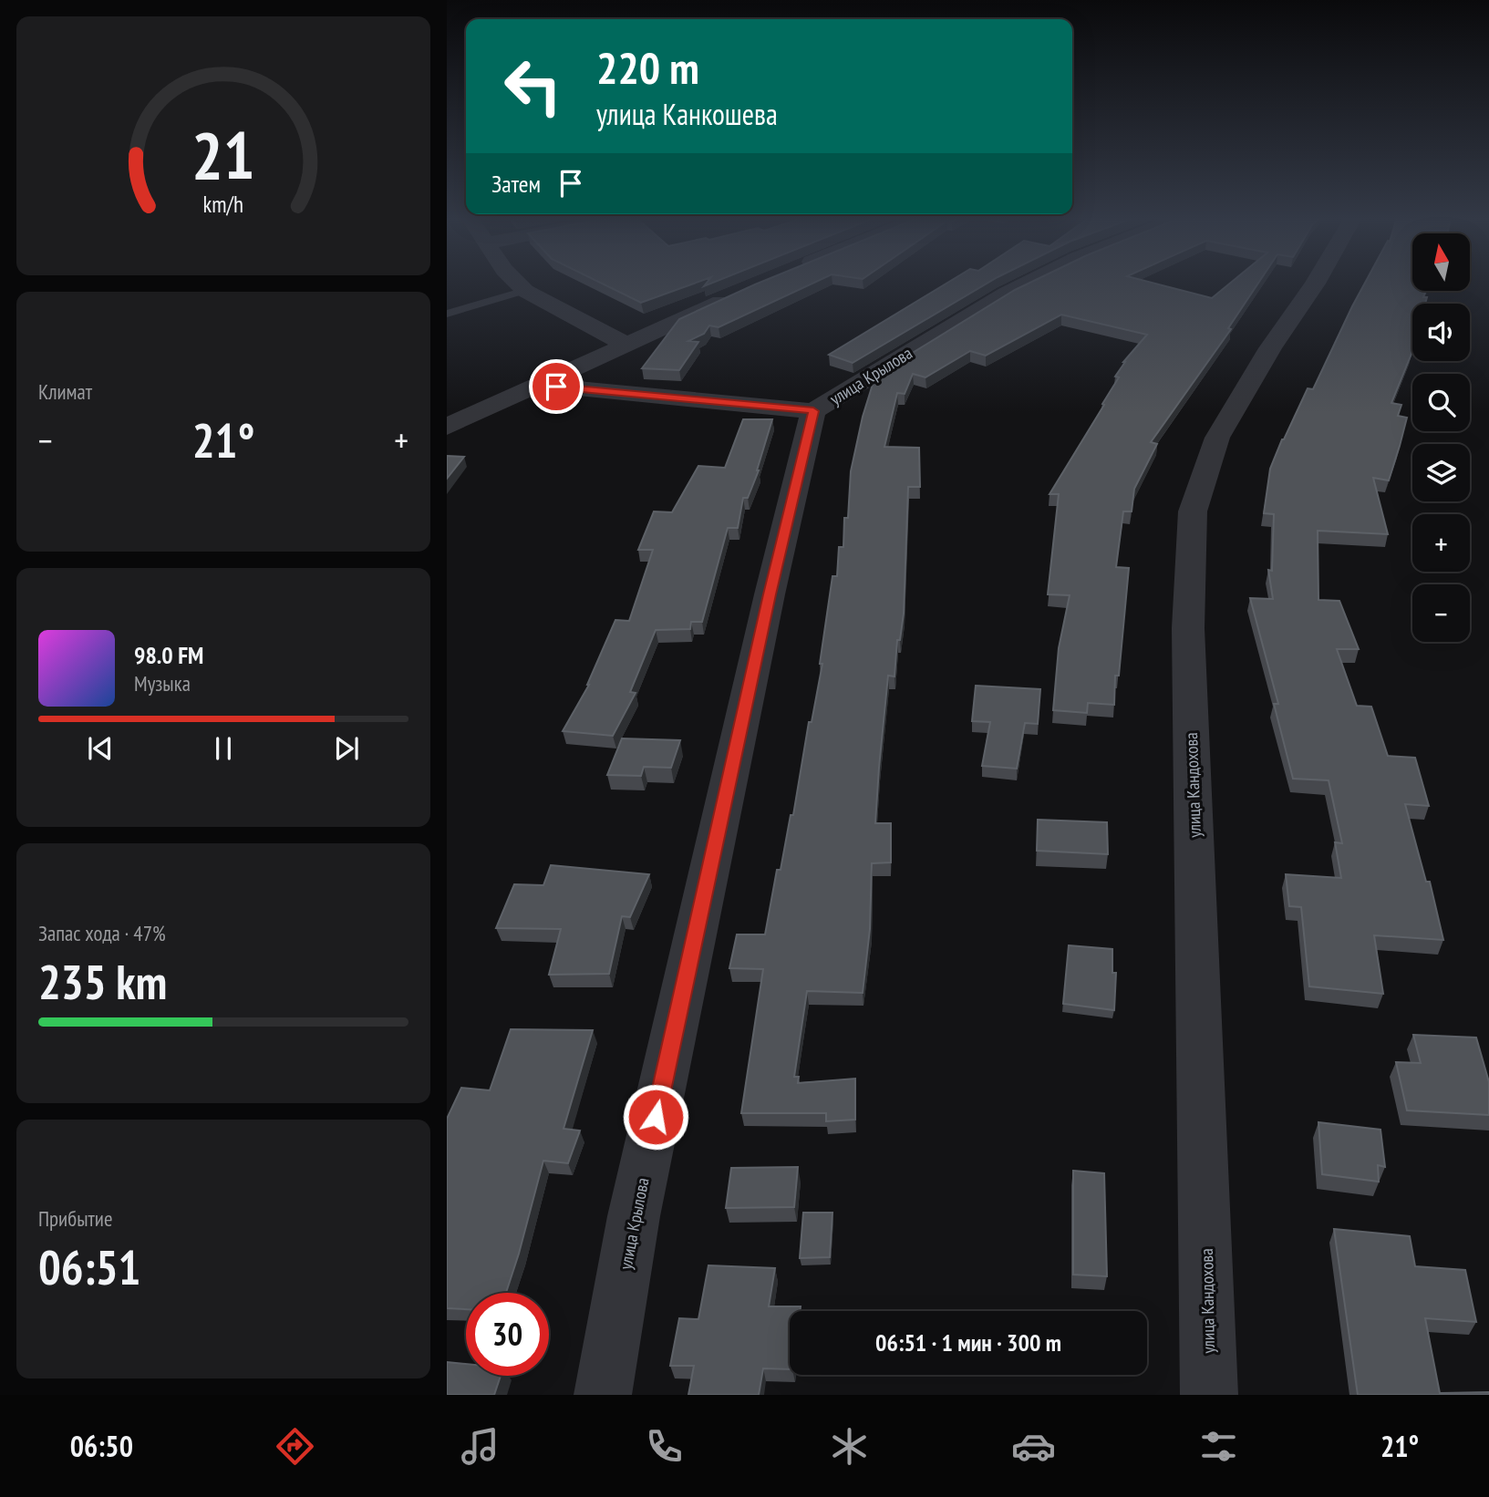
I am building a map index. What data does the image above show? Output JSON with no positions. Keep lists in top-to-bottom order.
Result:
{
  "streets": {
    "street": ["улица Крылова", "улица Кандохова"]
  },
  "north": "top",
  "page": {
    "turn": ["220 m", "улица Канкошева"],
    "then": "Затем",
    "map_buttons": ["+", "−"],
    "tile": [
      "Климат",
      ["Запас хода · 47%", "235 km"],
      ["Прибытие", "06:51"]
    ],
    "heat": ["−", "21°", "+"],
    "song": ["98.0 FM", "Музыка"],
    "limit": "30",
    "trip": "06:51 · 1 мин · 300 m",
    "tabs": ["06:50", "21°"],
    "gauge": ["21", "km/h"]
  }
}
